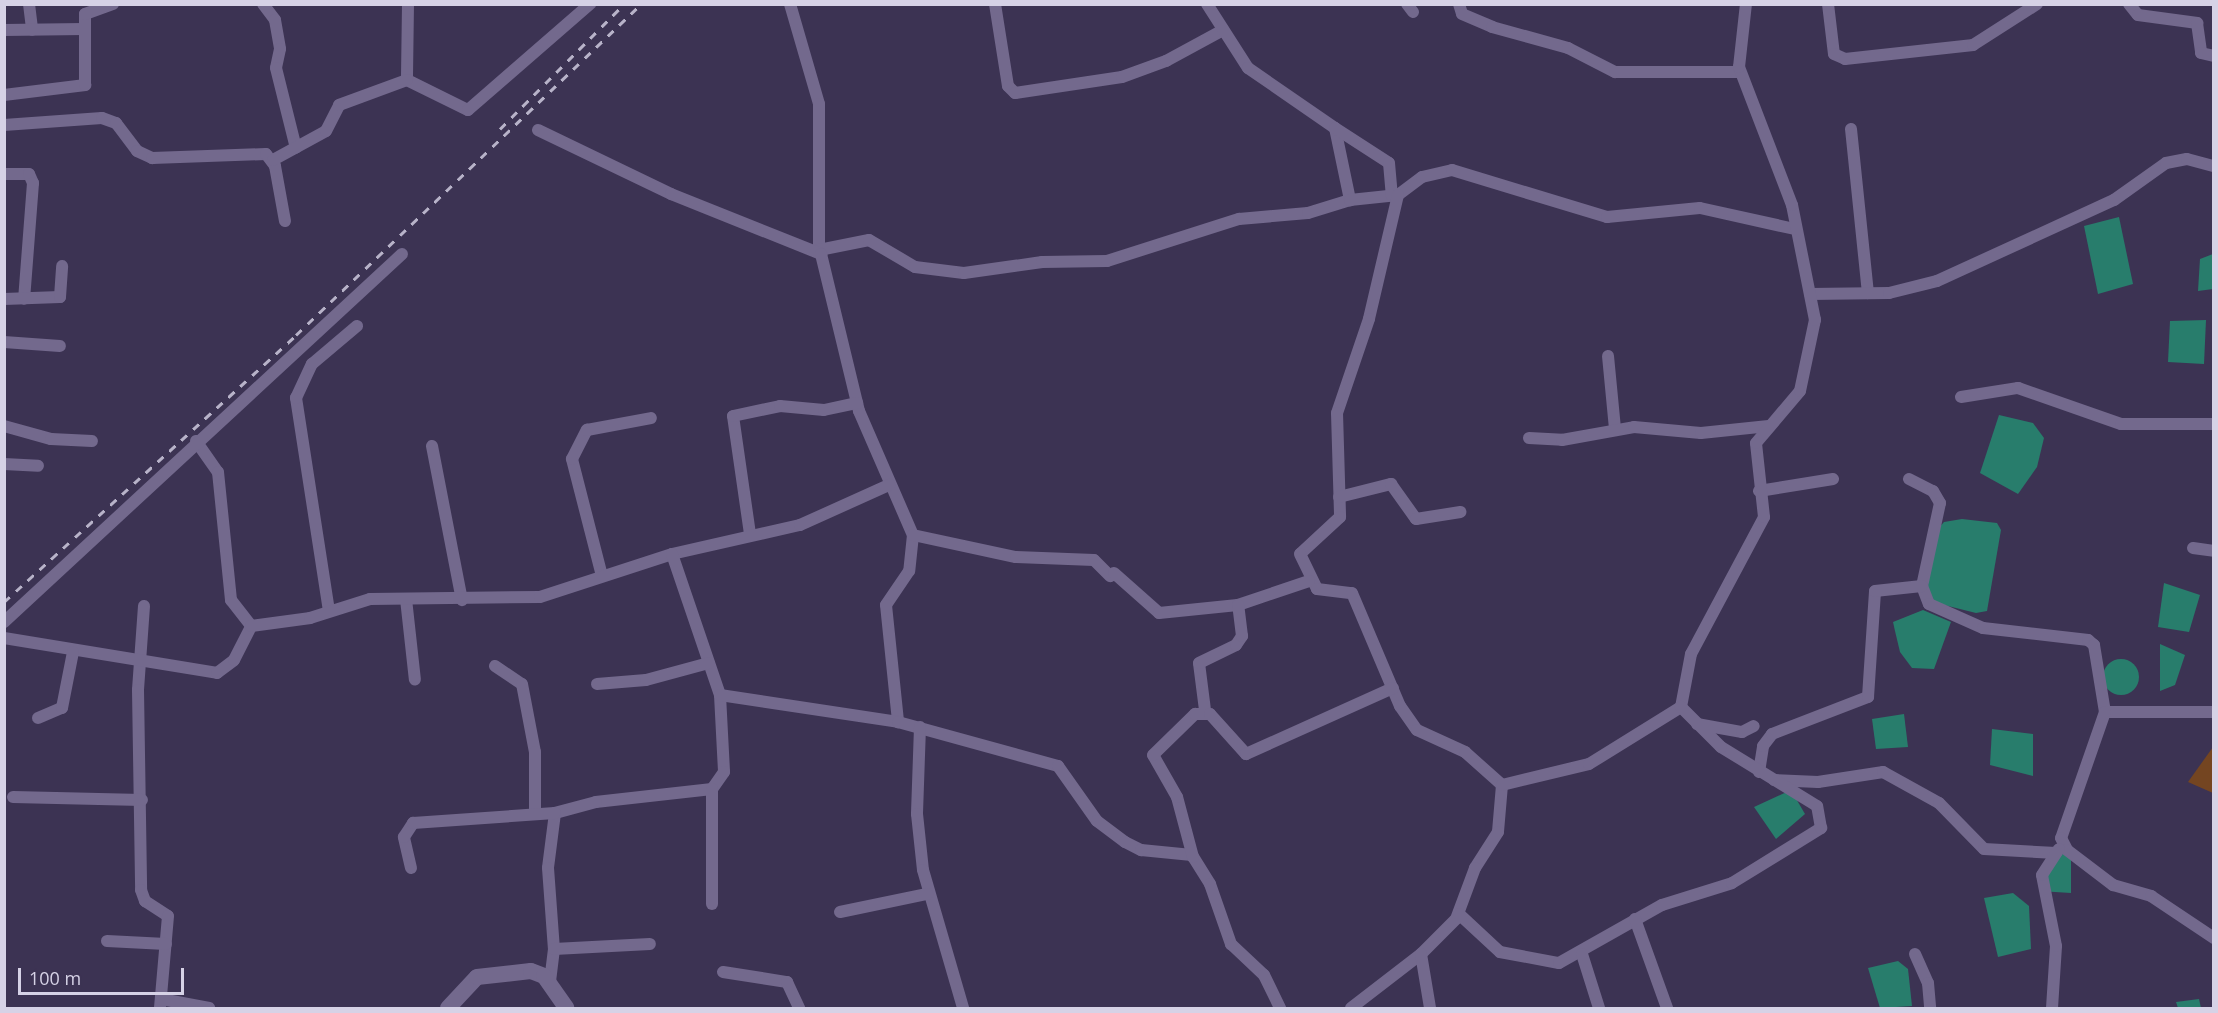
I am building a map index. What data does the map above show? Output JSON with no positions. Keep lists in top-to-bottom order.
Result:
{
  "scale_bar": "100 m"
}
